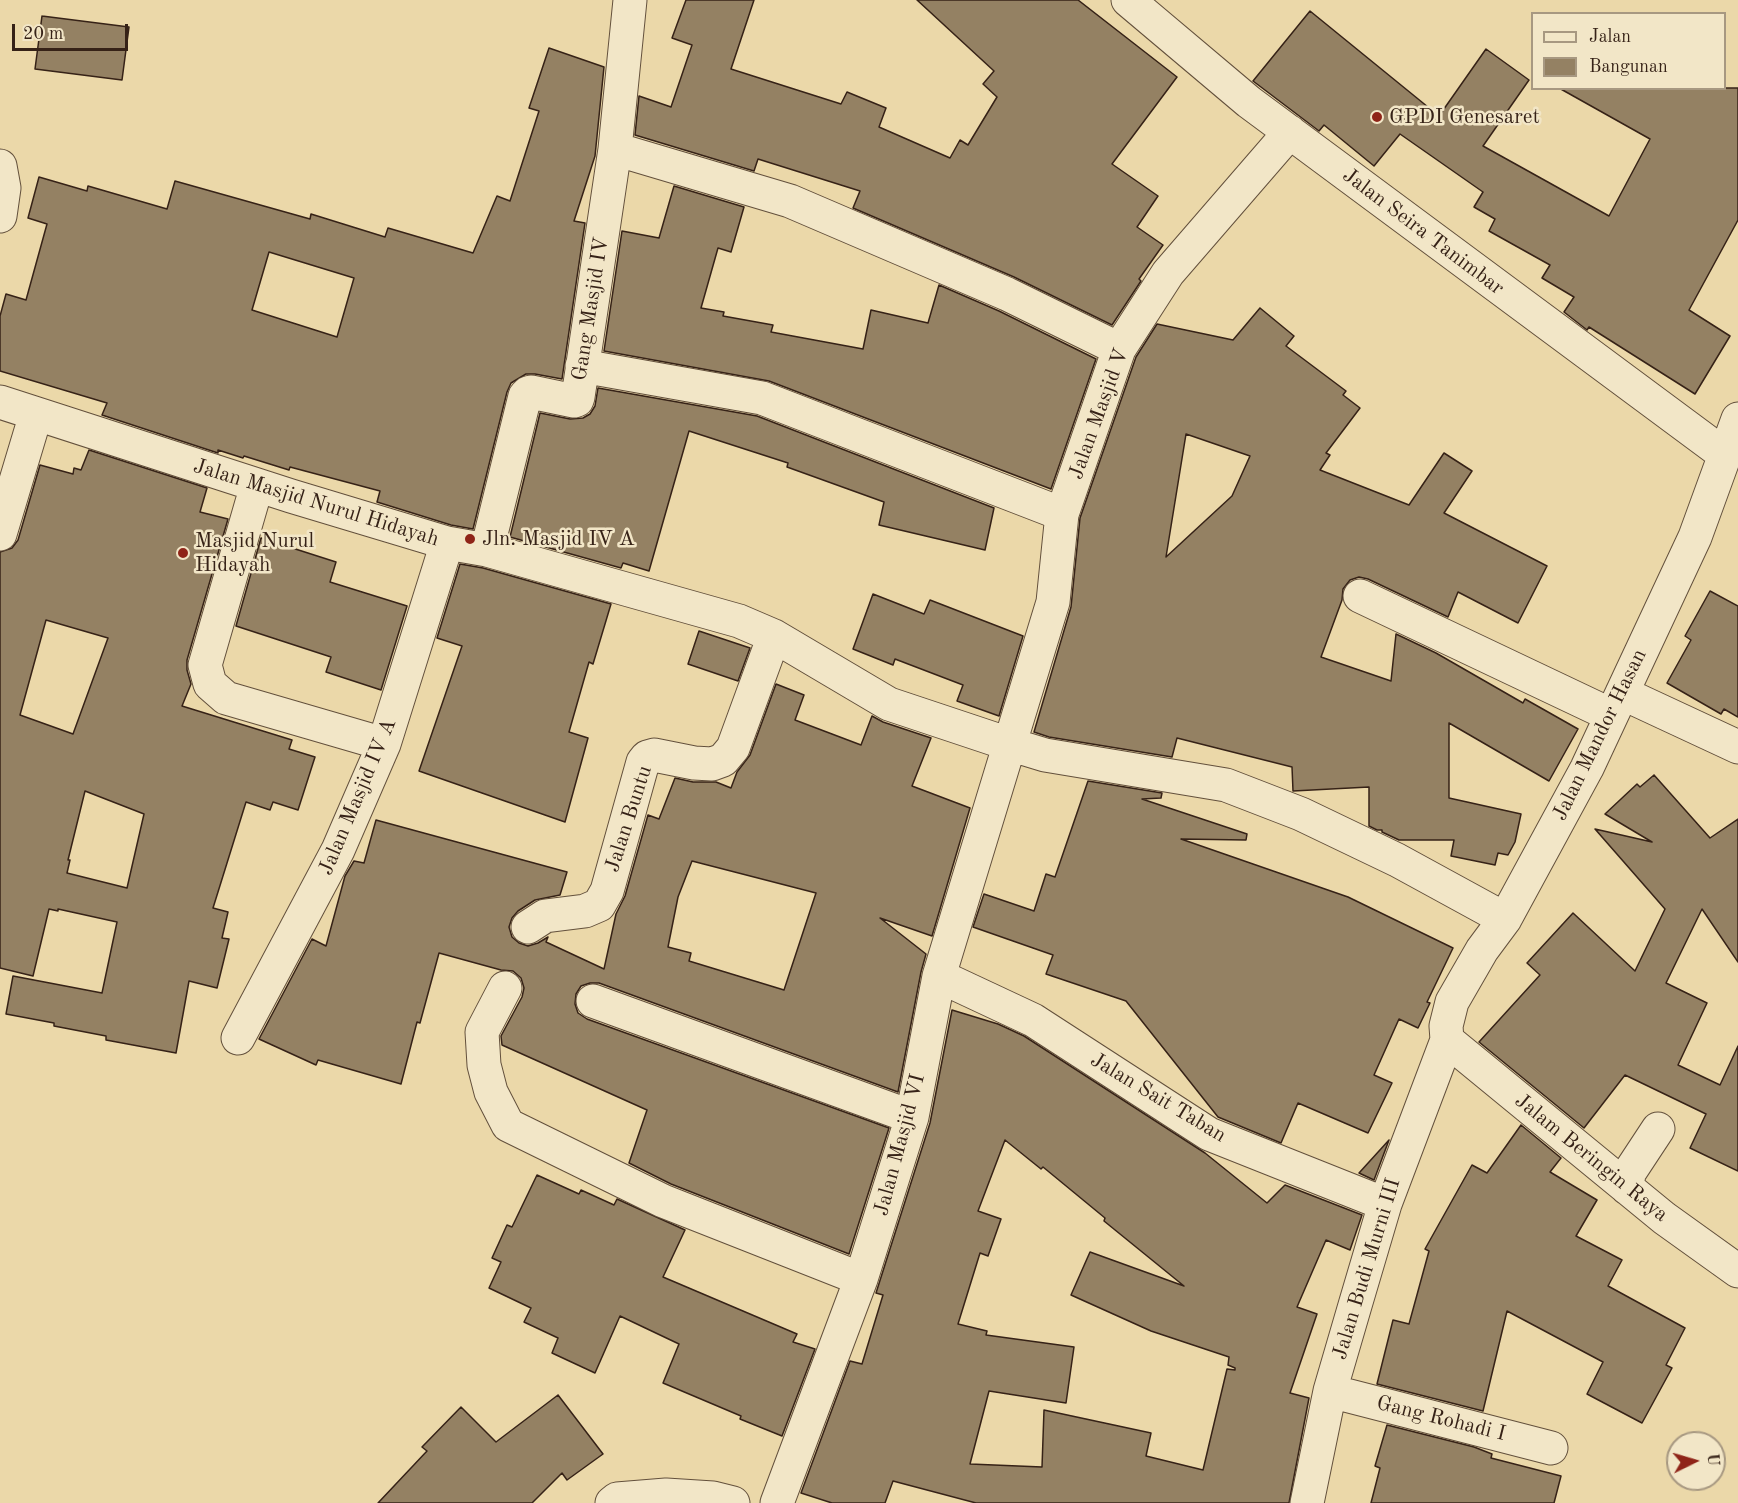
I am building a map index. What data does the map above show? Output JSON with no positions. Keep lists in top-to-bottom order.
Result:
{
  "streets": {
    "street": [
      "Jalan Seira Tanimbar",
      "Gang Masjid IV",
      "Jalan Masjid V",
      "Jalan Masjid Nurul Hidayah",
      "Jalan Mandor Hasan",
      "Jalan Masjid IV A",
      "Jalan Buntu",
      "Jalan Sait Taban",
      "Jalan Masjid VI",
      "Jalam Beringin Raya",
      "Jalan Budi Murni III",
      "Gang Rohadi I"
    ]
  },
  "crossings": [
    ["Jalan Seira Tanimbar", "Jalan Masjid V"],
    ["Jalan Seira Tanimbar", "Jalan Mandor Hasan"],
    ["Gang Masjid IV", "Jalan Masjid Nurul Hidayah"],
    ["Jalan Masjid V", "Jalan Masjid Nurul Hidayah"],
    ["Jalan Masjid V", "Jalan Masjid VI"],
    ["Jalan Masjid Nurul Hidayah", "Jalan Mandor Hasan"],
    ["Jalan Masjid Nurul Hidayah", "Jalan Masjid IV A"],
    ["Jalan Masjid Nurul Hidayah", "Jalan Buntu"],
    ["Jalan Masjid Nurul Hidayah", "Jalan Masjid VI"],
    ["Jalan Mandor Hasan", "Jalam Beringin Raya"],
    ["Jalan Mandor Hasan", "Jalan Budi Murni III"],
    ["Jalan Sait Taban", "Jalan Masjid VI"],
    ["Jalan Sait Taban", "Jalan Budi Murni III"],
    ["Jalam Beringin Raya", "Jalan Budi Murni III"],
    ["Jalan Budi Murni III", "Gang Rohadi I"]
  ],
  "places": ["GPDI Genesaret", "Jln. Masjid IV A", "Masjid Nurul Hidayah"],
  "legend": ["Jalan", "Bangunan"],
  "scale_bar": "20 m",
  "north": "right"
}
